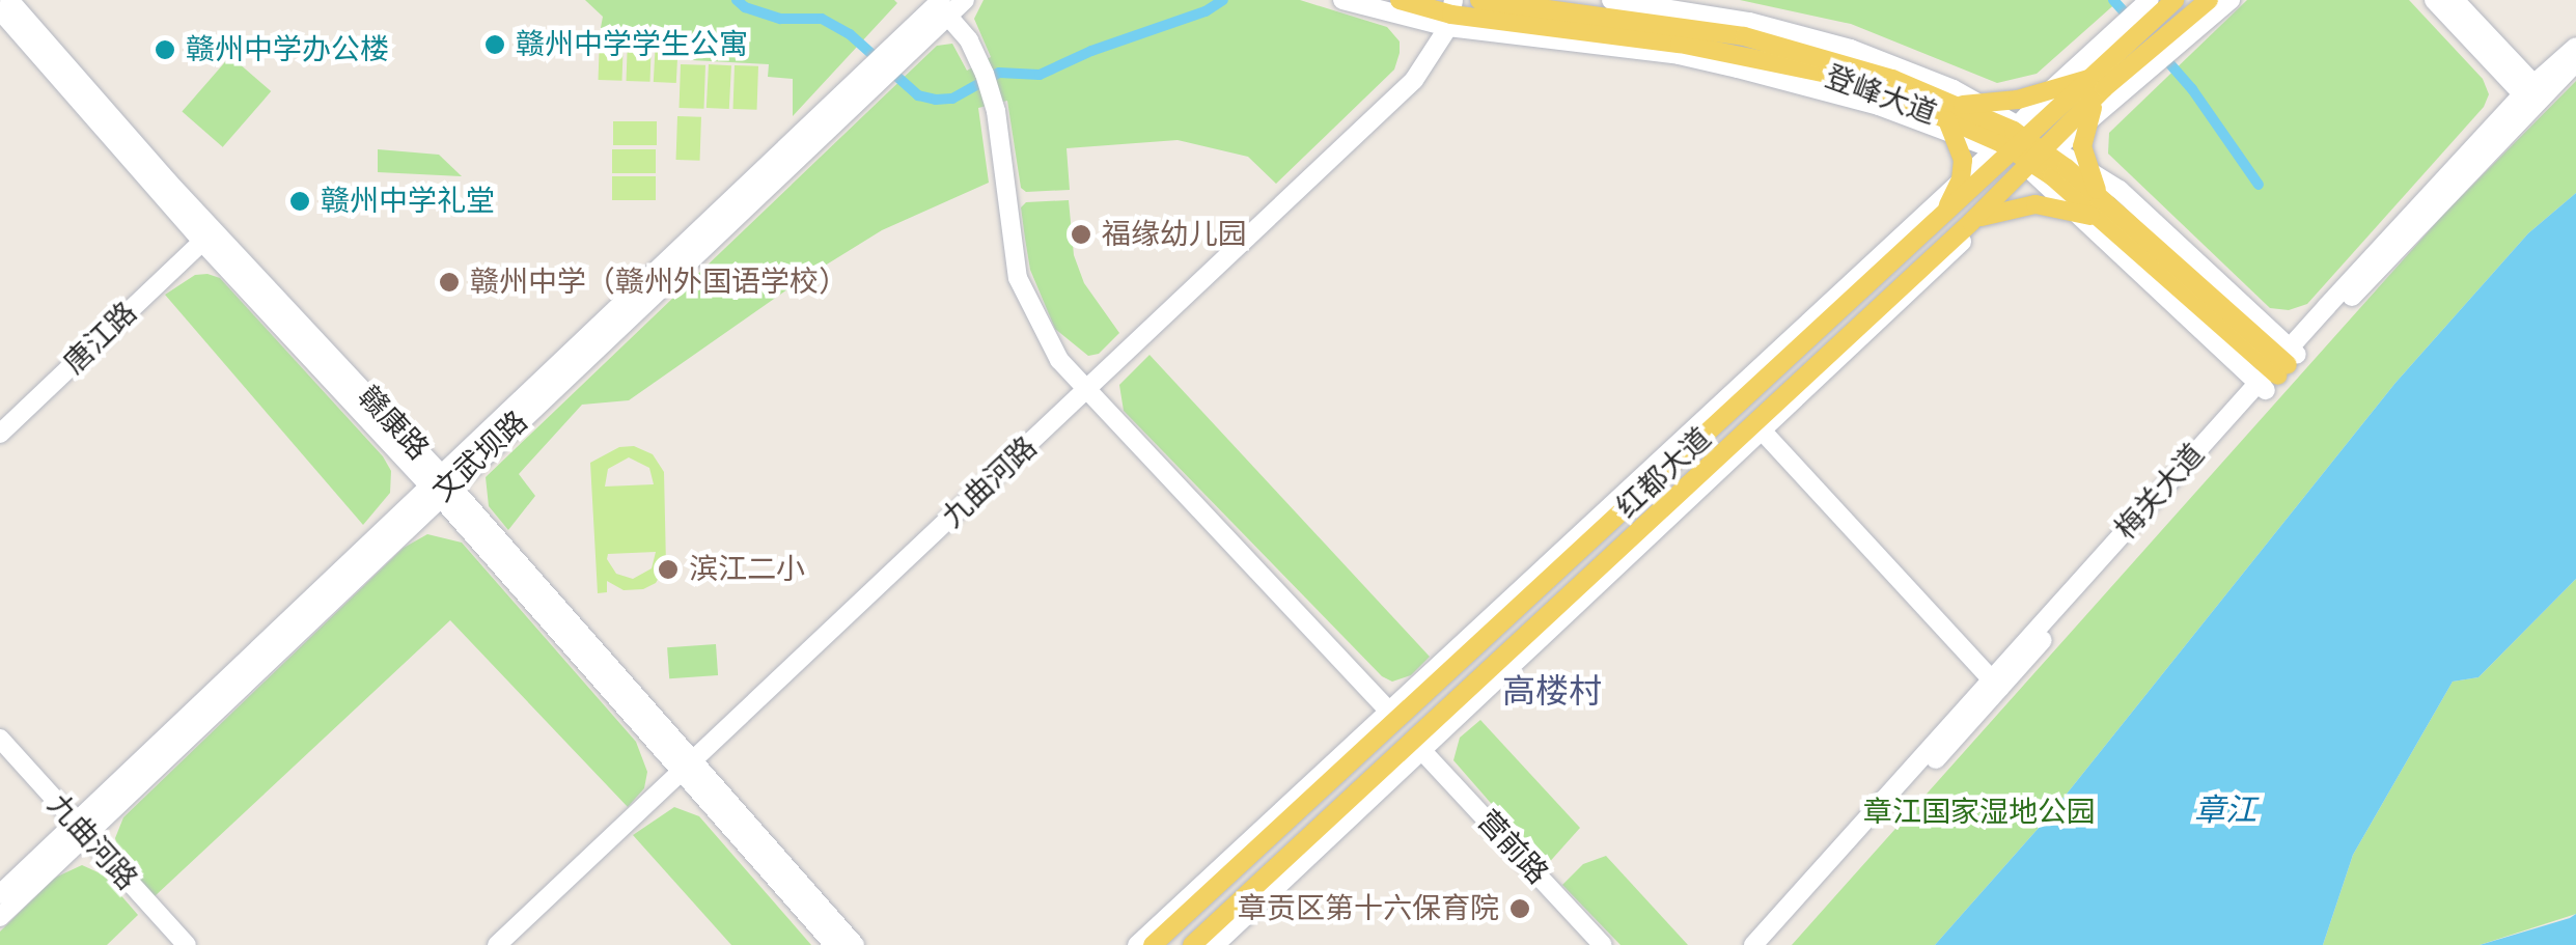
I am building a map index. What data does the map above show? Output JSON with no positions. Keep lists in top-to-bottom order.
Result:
{
  "streets": {
    "main road": ["登峰大道", "红都大道"],
    "street": [
      "唐江路",
      "赣康路",
      "文武坝路",
      "九曲河路",
      "梅关大道",
      "营前路"
    ]
  },
  "crossings": [
    ["登峰大道", "红都大道"],
    ["登峰大道", "九曲河路"],
    ["登峰大道", "梅关大道"],
    ["唐江路", "赣康路"],
    ["赣康路", "文武坝路"],
    ["赣康路", "九曲河路"],
    ["文武坝路", "九曲河路"]
  ],
  "districts": ["高楼村"],
  "water": ["章江"],
  "parks": ["章江国家湿地公园"],
  "places": [
    "赣州中学学生公寓",
    "赣州中学办公楼",
    "赣州中学礼堂",
    "福缘幼儿园",
    "赣州中学（赣州外国语学校）",
    "滨江二小",
    "章贡区第十六保育院"
  ]
}
